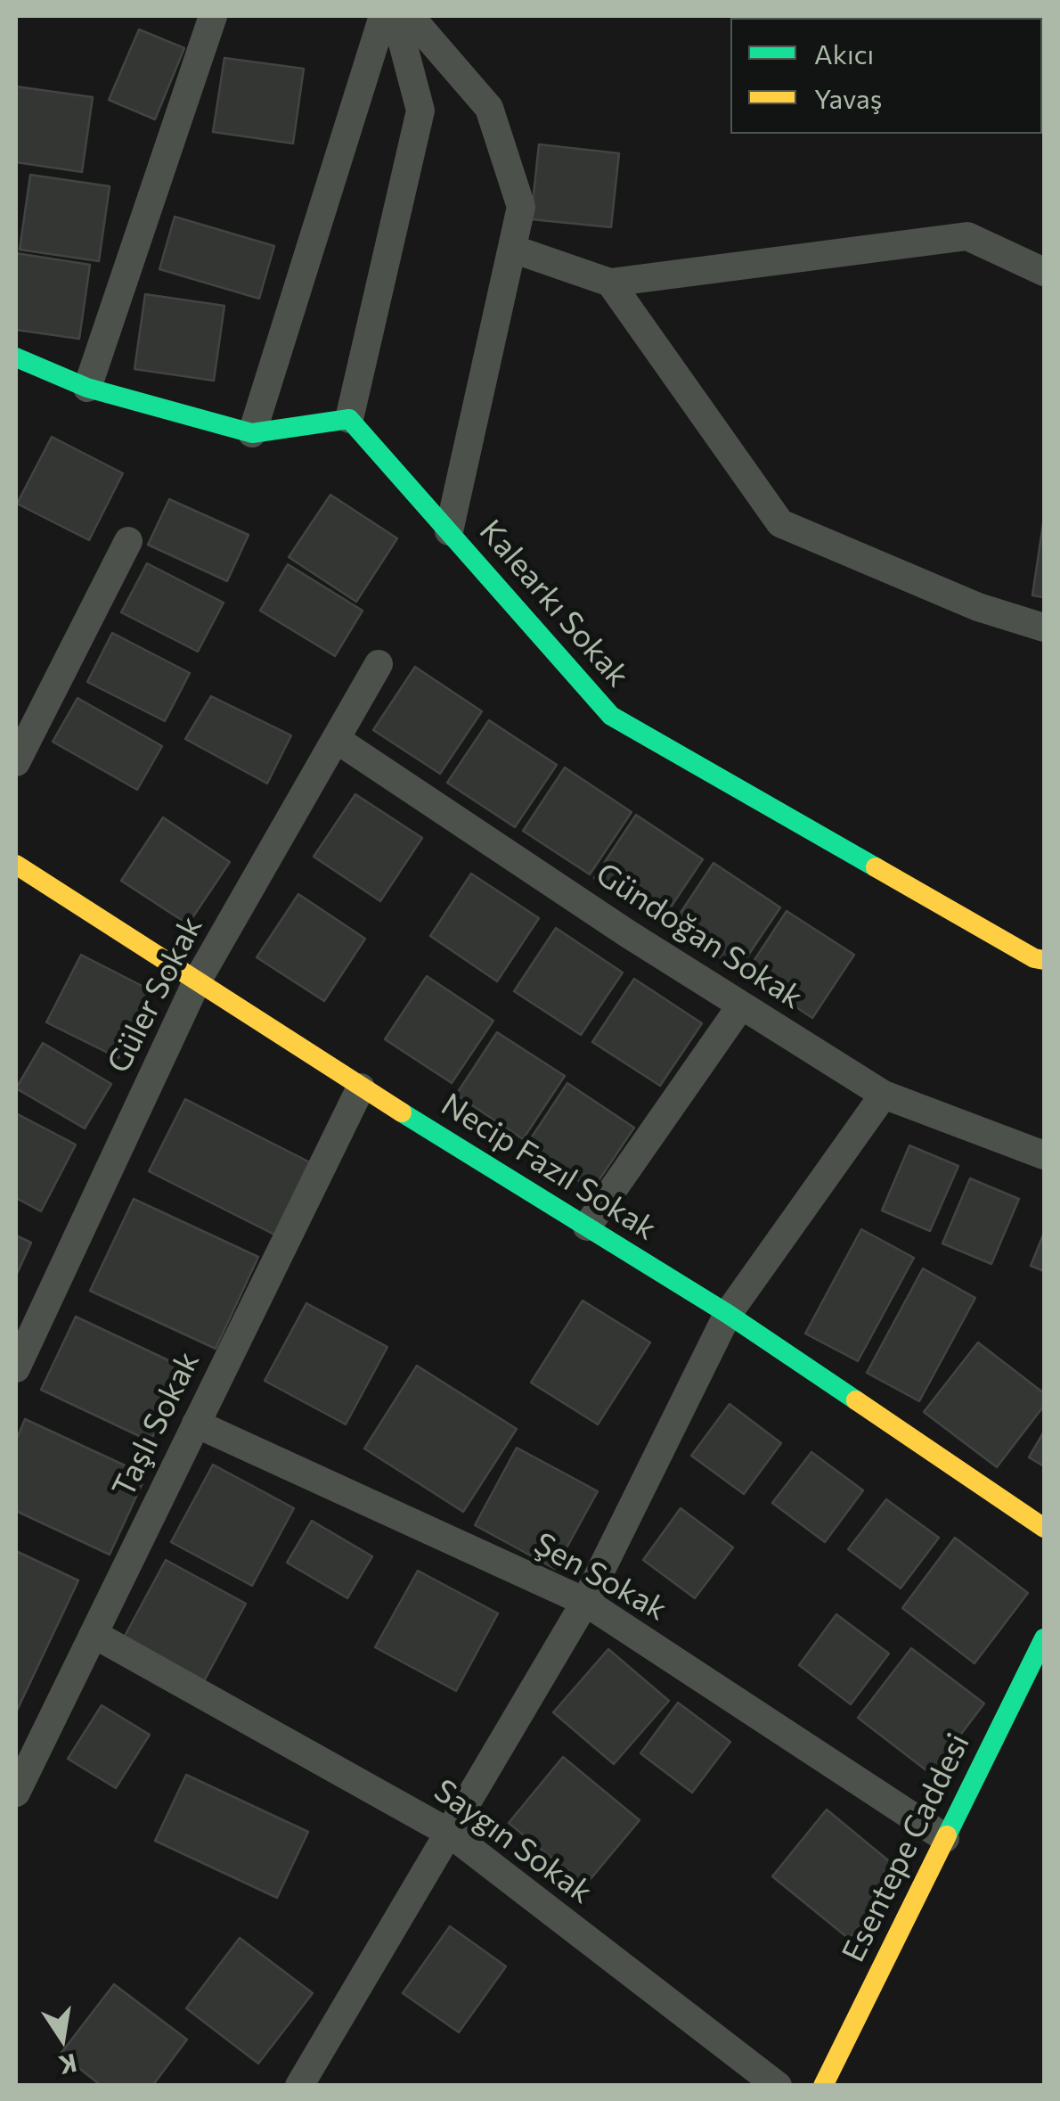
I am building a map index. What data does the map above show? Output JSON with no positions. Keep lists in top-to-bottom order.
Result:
{
  "streets": {
    "street": [
      "Kalearkı Sokak",
      "Gündoğan Sokak",
      "Güler Sokak",
      "Necip Fazıl Sokak",
      "Taşlı Sokak",
      "Şen Sokak",
      "Saygın Sokak",
      "Esentepe Caddesi"
    ]
  },
  "crossings": [
    ["Gündoğan Sokak", "Güler Sokak"],
    ["Güler Sokak", "Necip Fazıl Sokak"],
    ["Necip Fazıl Sokak", "Taşlı Sokak"],
    ["Taşlı Sokak", "Şen Sokak"],
    ["Taşlı Sokak", "Saygın Sokak"],
    ["Şen Sokak", "Esentepe Caddesi"]
  ],
  "legend": ["Akıcı", "Yavaş"],
  "north": "bottom"
}
